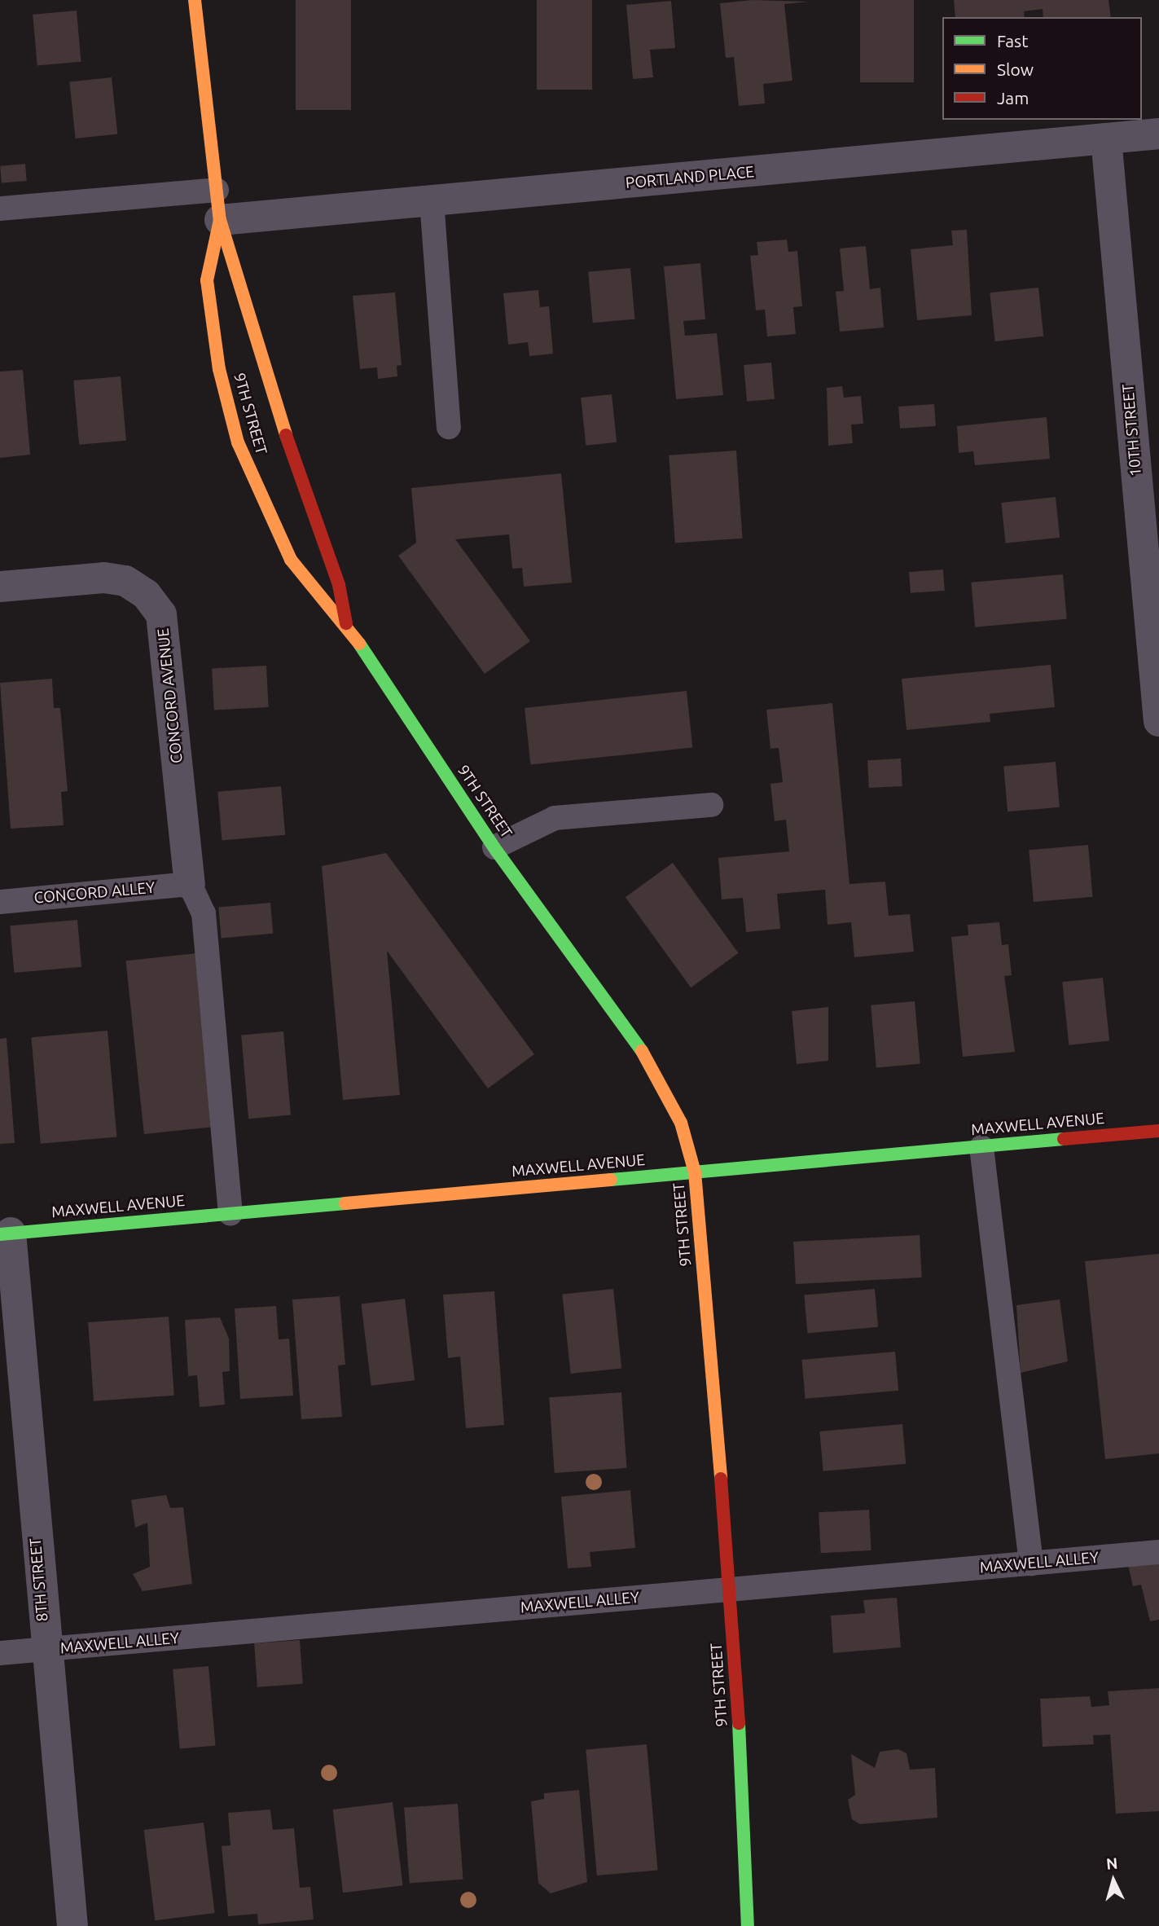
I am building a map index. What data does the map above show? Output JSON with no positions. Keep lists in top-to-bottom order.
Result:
{
  "streets": {
    "street": [
      "PORTLAND PLACE",
      "9TH STREET",
      "10TH STREET",
      "CONCORD AVENUE",
      "MAXWELL AVENUE",
      "8TH STREET"
    ],
    "lane": ["CONCORD ALLEY", "MAXWELL ALLEY"]
  },
  "crossings": [
    ["PORTLAND PLACE", "9TH STREET"],
    ["PORTLAND PLACE", "10TH STREET"],
    ["9TH STREET", "MAXWELL AVENUE"],
    ["9TH STREET", "MAXWELL ALLEY"],
    ["CONCORD AVENUE", "CONCORD ALLEY"],
    ["MAXWELL AVENUE", "8TH STREET"],
    ["MAXWELL ALLEY", "8TH STREET"]
  ],
  "legend": ["Fast", "Slow", "Jam"],
  "north": "top"
}
